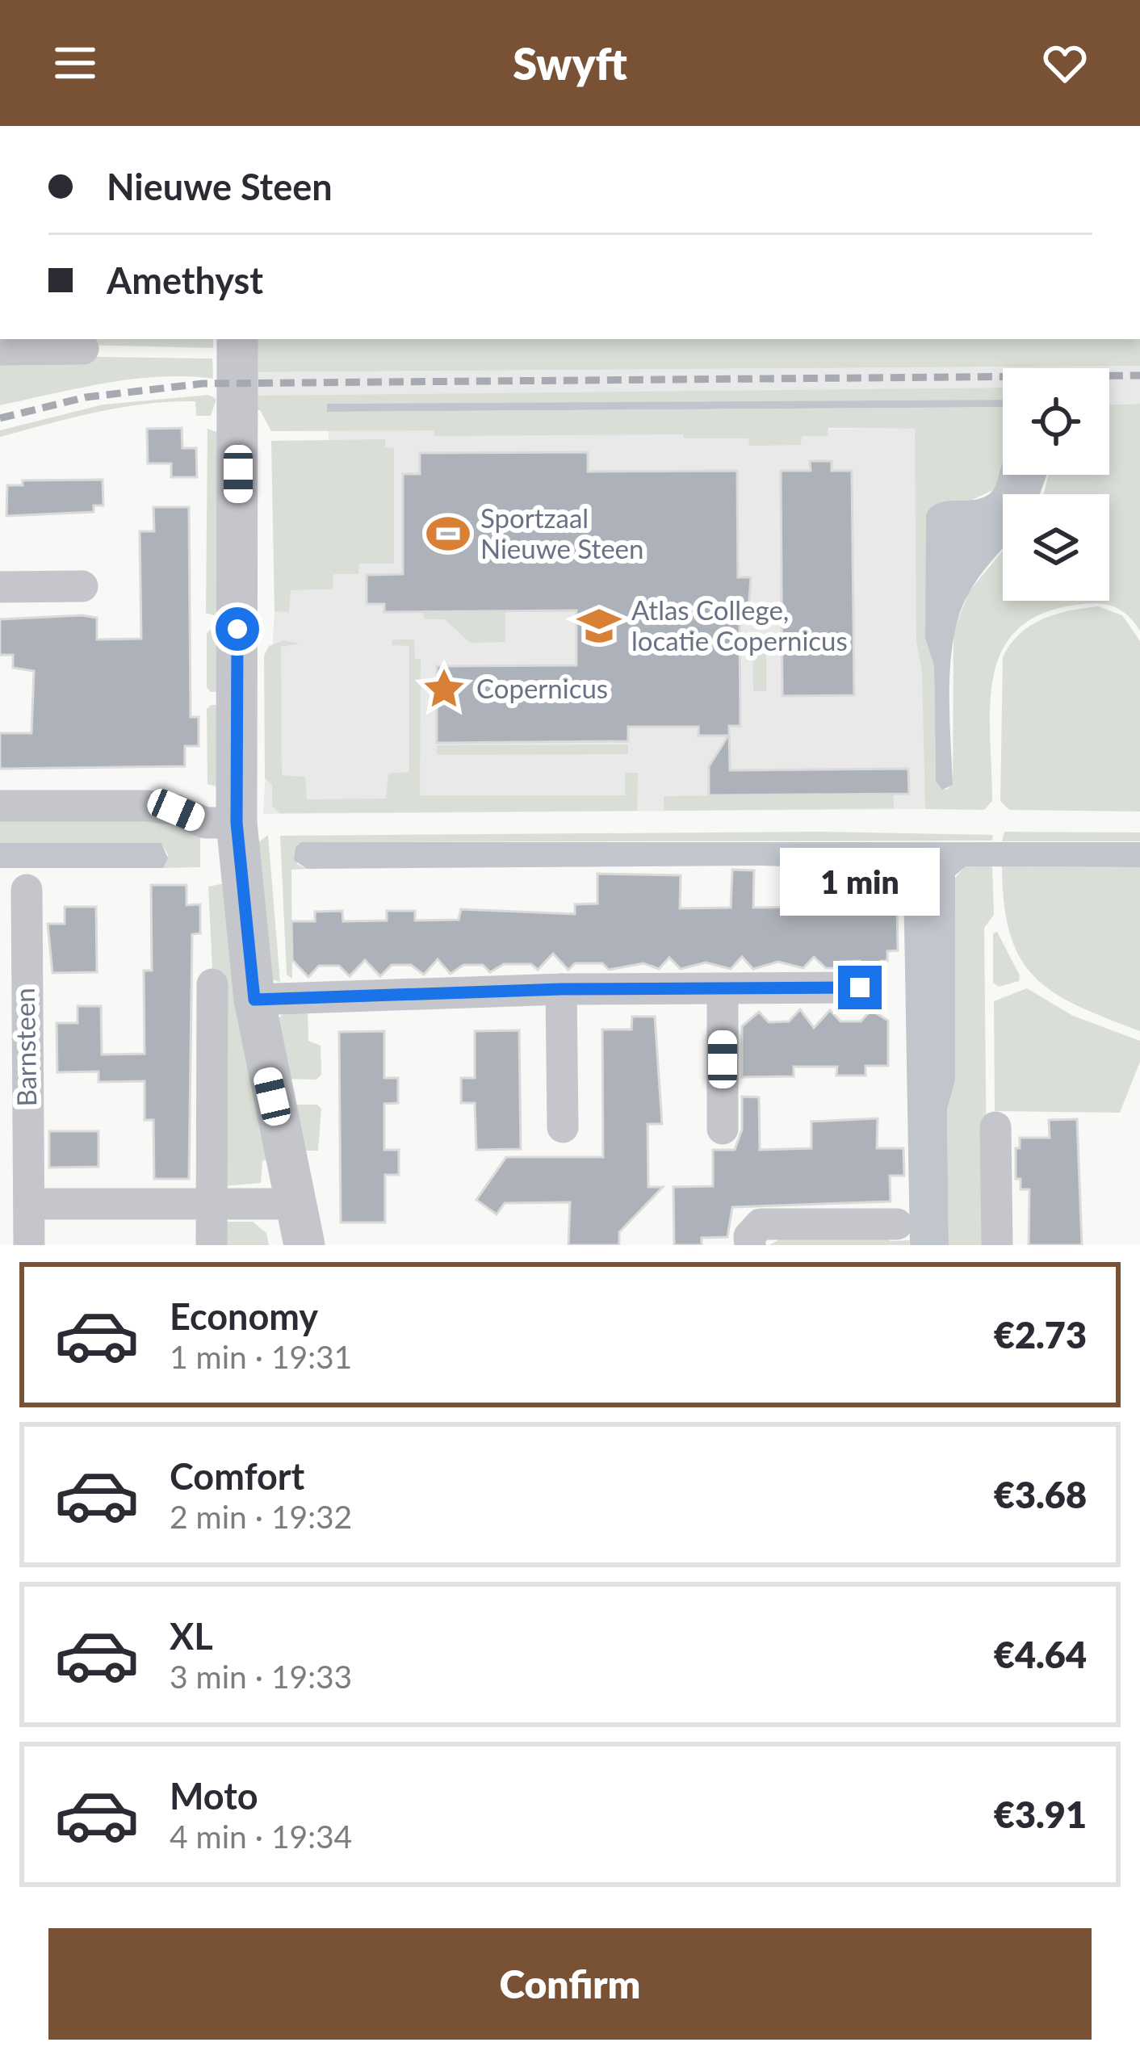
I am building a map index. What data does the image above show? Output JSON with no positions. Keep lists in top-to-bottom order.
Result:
{
  "streets": {
    "street": ["Barnsteen"]
  },
  "places": {
    "sports": ["Sportzaal Nieuwe Steen"],
    "school or university": ["Atlas College, locatie Copernicus"],
    "place": ["Copernicus"]
  },
  "page": {
    "header": "Swyft",
    "banner": ["Nieuwe Steen", "Amethyst"],
    "bubble": "1 min",
    "list": [
      {
        "name": "Economy",
        "note": "1 min · 19:31",
        "value": "€2.73"
      },
      {
        "name": "Comfort",
        "note": "2 min · 19:32",
        "value": "€3.68"
      },
      {
        "name": "XL",
        "note": "3 min · 19:33",
        "value": "€4.64"
      },
      {
        "name": "Moto",
        "note": "4 min · 19:34",
        "value": "€3.91"
      }
    ],
    "buttons": "Confirm"
  }
}
